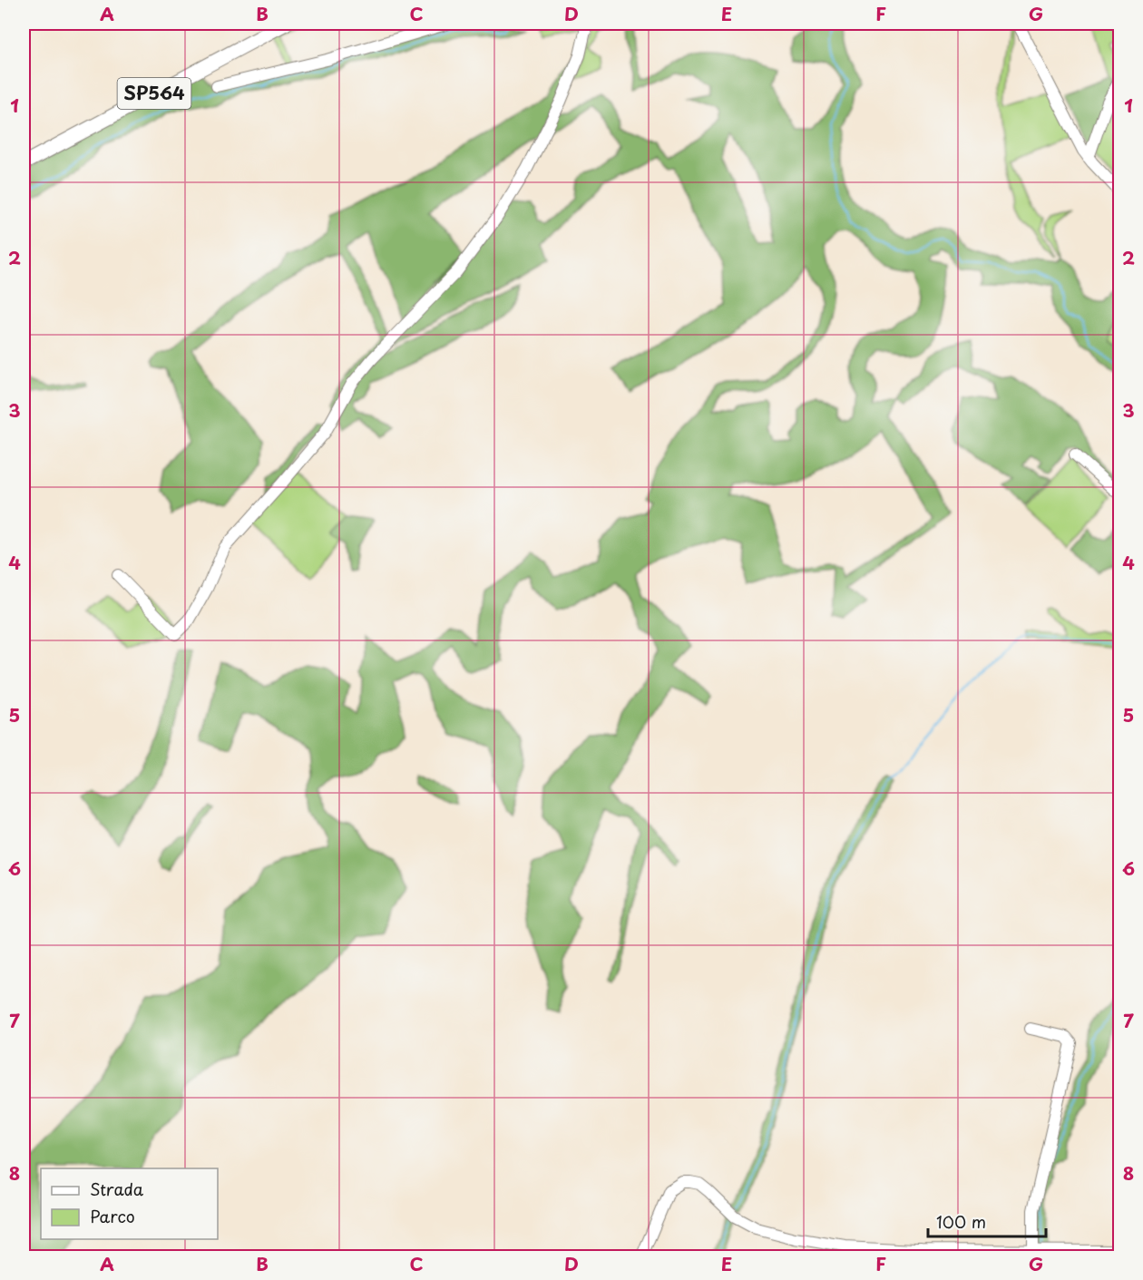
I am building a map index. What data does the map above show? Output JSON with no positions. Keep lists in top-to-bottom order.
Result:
{
  "streets": {
    "main road": ["SP564"]
  },
  "legend": ["Strada", "Parco"],
  "scale_bar": "100 m",
  "grid": {
    "columns": [
      "A",
      "B",
      "C",
      "D",
      "E",
      "F",
      "G"
    ],
    "rows": [
      "1",
      "2",
      "3",
      "4",
      "5",
      "6",
      "7",
      "8"
    ]
  }
}
